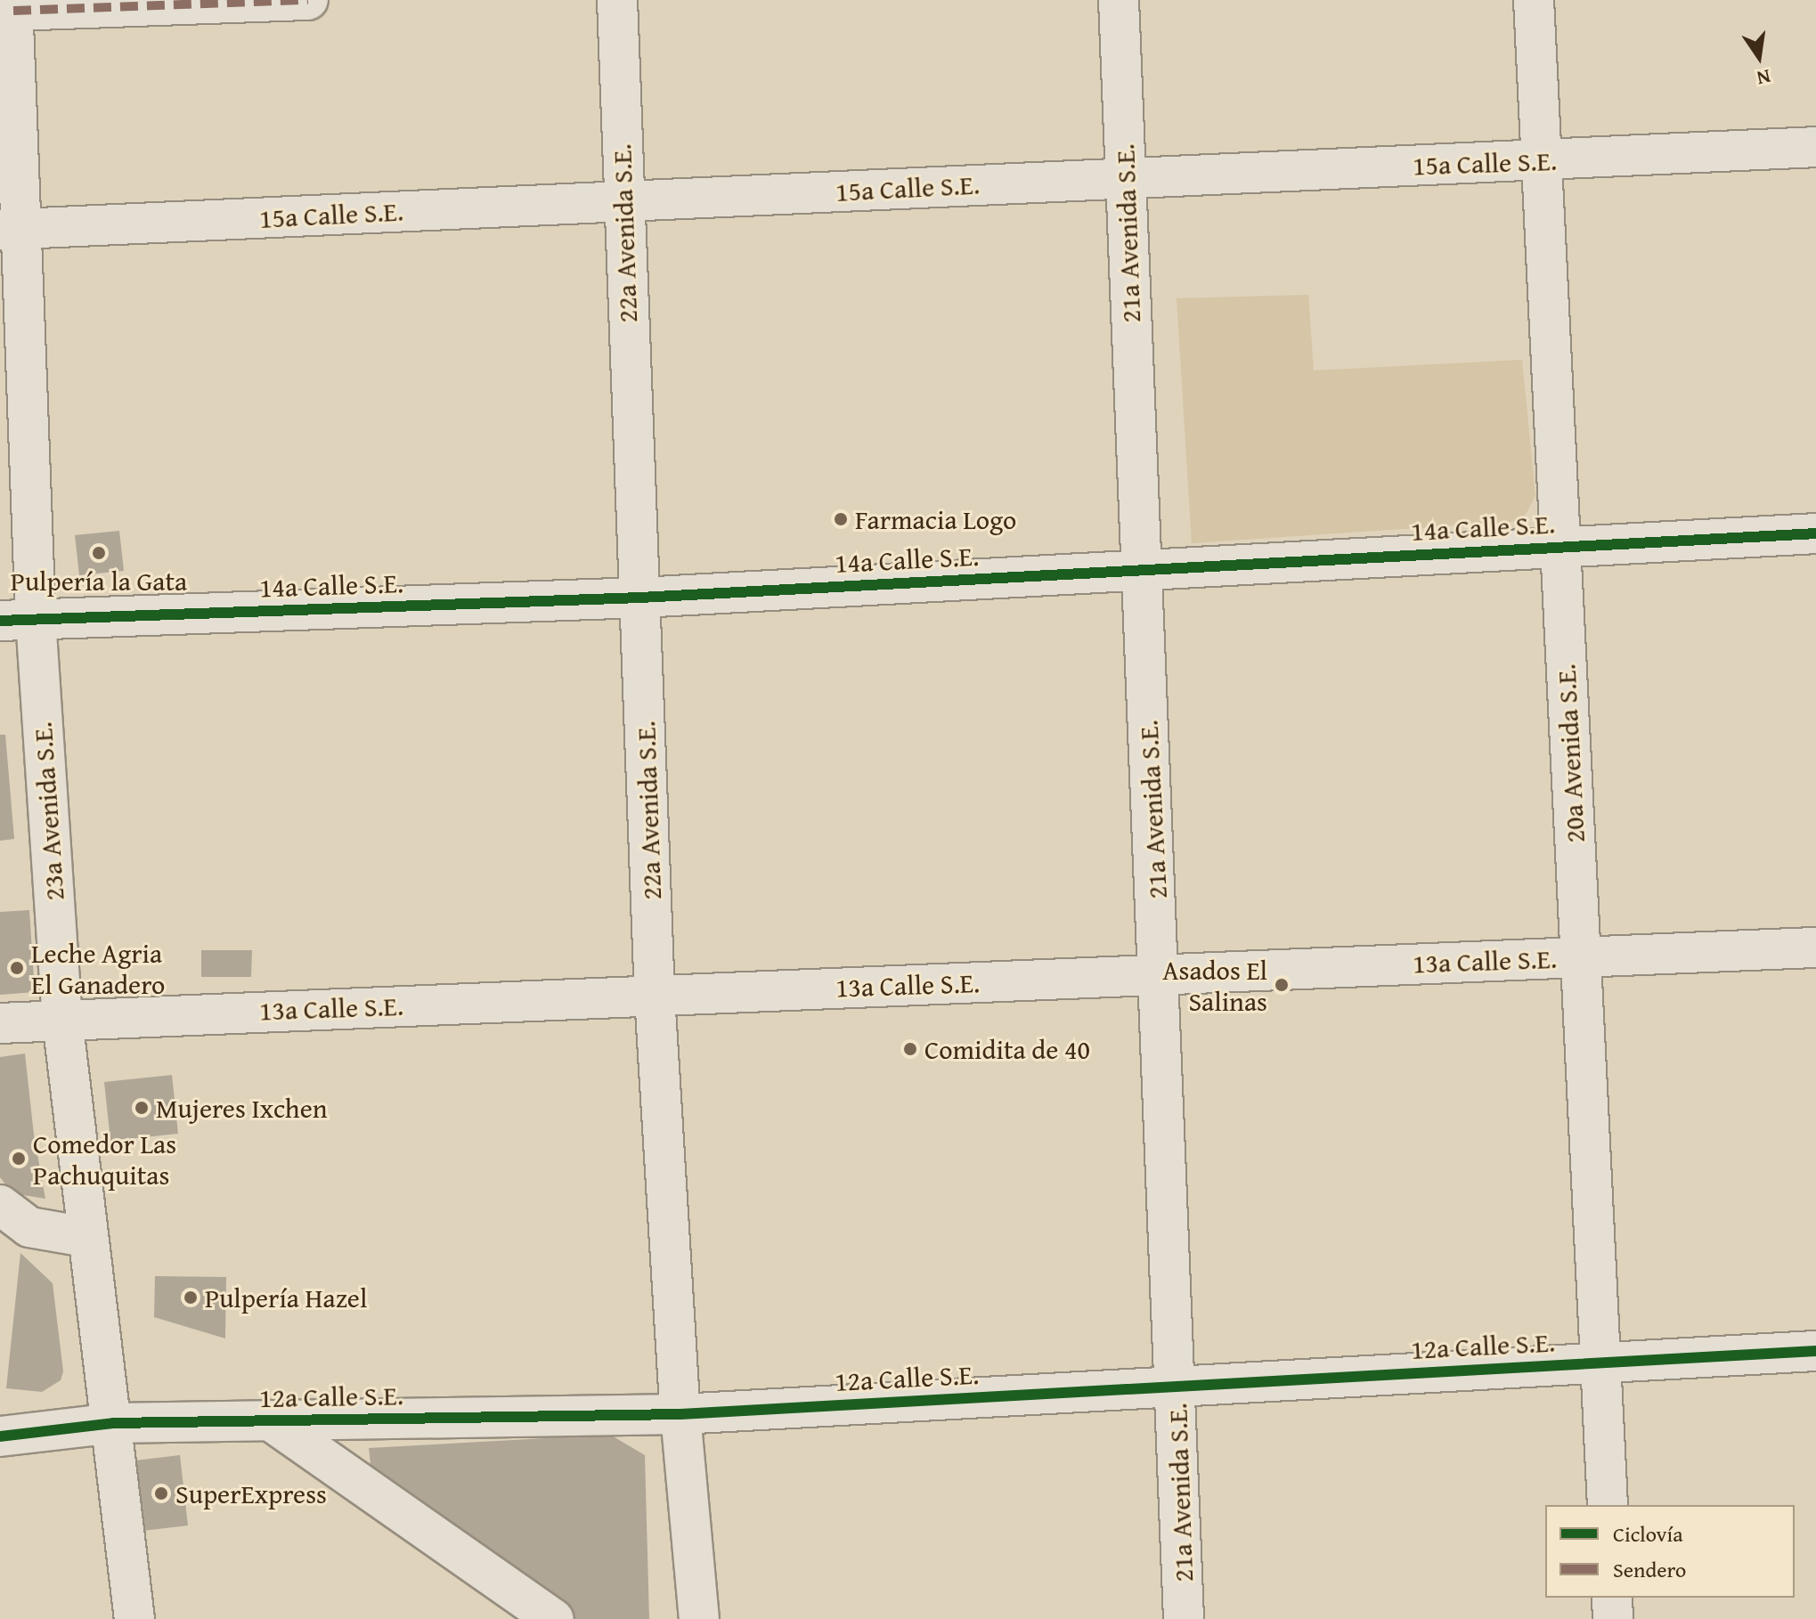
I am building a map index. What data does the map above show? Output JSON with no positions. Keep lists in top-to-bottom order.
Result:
{
  "streets": {
    "street": [
      "15a Calle S.E.",
      "22a Avenida S.E.",
      "21a Avenida S.E.",
      "14a Calle S.E.",
      "20a Avenida S.E.",
      "23a Avenida S.E.",
      "13a Calle S.E.",
      "12a Calle S.E."
    ]
  },
  "crossings": [
    ["15a Calle S.E.", "22a Avenida S.E."],
    ["15a Calle S.E.", "21a Avenida S.E."],
    ["15a Calle S.E.", "20a Avenida S.E."],
    ["15a Calle S.E.", "23a Avenida S.E."],
    ["22a Avenida S.E.", "14a Calle S.E."],
    ["22a Avenida S.E.", "13a Calle S.E."],
    ["22a Avenida S.E.", "12a Calle S.E."],
    ["21a Avenida S.E.", "14a Calle S.E."],
    ["21a Avenida S.E.", "13a Calle S.E."],
    ["21a Avenida S.E.", "12a Calle S.E."],
    ["14a Calle S.E.", "20a Avenida S.E."],
    ["14a Calle S.E.", "23a Avenida S.E."],
    ["20a Avenida S.E.", "13a Calle S.E."],
    ["20a Avenida S.E.", "12a Calle S.E."],
    ["23a Avenida S.E.", "13a Calle S.E."],
    ["23a Avenida S.E.", "12a Calle S.E."]
  ],
  "places": [
    "Farmacia Logo",
    "Pulpería la Gata",
    "Leche Agria El Ganadero",
    "Asados El Salinas",
    "Comidita de 40",
    "Mujeres Ixchen",
    "Comedor Las Pachuquitas",
    "Pulpería Hazel",
    "SuperExpress"
  ],
  "legend": ["Ciclovía", "Sendero"],
  "north": "bottom"
}
